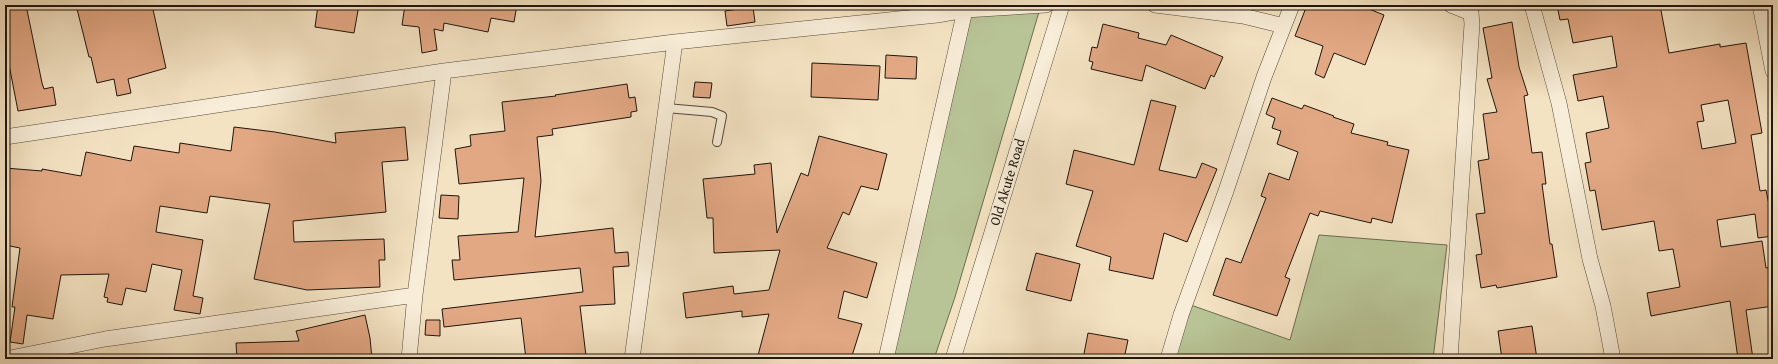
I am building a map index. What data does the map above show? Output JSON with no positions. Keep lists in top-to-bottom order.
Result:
{
  "streets": {
    "street": ["Old Akute Road"]
  }
}
